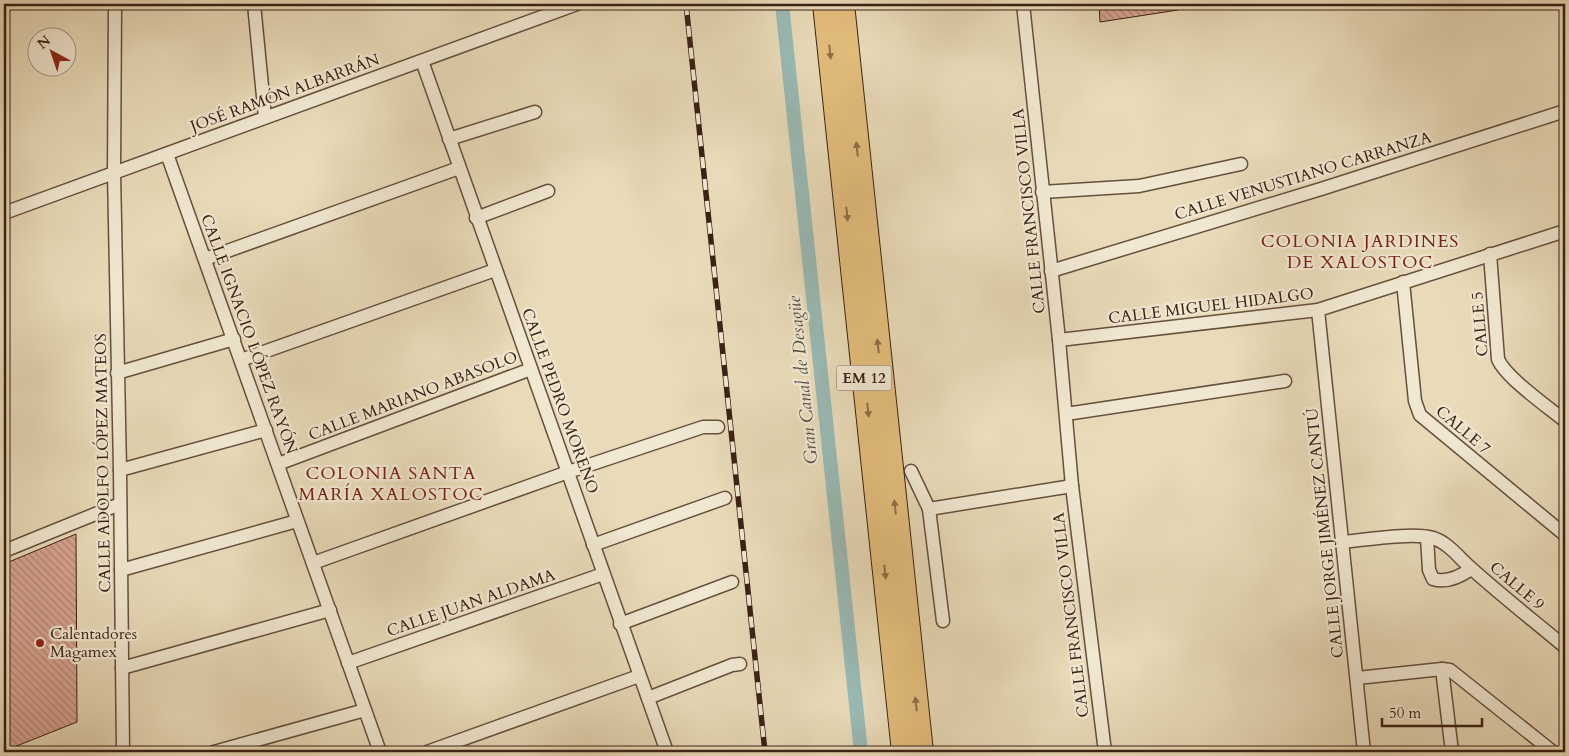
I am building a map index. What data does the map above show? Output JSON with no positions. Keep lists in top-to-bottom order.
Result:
{
  "streets": {
    "highway": ["EM 12"],
    "street": [
      "JOSÉ RAMÓN ALBARRÁN",
      "CALLE VENUSTIANO CARRANZA",
      "CALLE FRANCISCO VILLA",
      "CALLE MIGUEL HIDALGO",
      "CALLE 5",
      "CALLE IGNACIO LÓPEZ RAYÓN",
      "CALLE MARIANO ABASOLO",
      "CALLE PEDRO MORENO",
      "CALLE 7",
      "CALLE ADOLFO LÓPEZ MATEOS",
      "CALLE JORGE JIMÉNEZ CANTÚ",
      "CALLE 9",
      "CALLE JUAN ALDAMA"
    ]
  },
  "crossings": [
    ["JOSÉ RAMÓN ALBARRÁN", "CALLE IGNACIO LÓPEZ RAYÓN"],
    ["JOSÉ RAMÓN ALBARRÁN", "CALLE PEDRO MORENO"],
    ["JOSÉ RAMÓN ALBARRÁN", "CALLE ADOLFO LÓPEZ MATEOS"],
    ["CALLE VENUSTIANO CARRANZA", "CALLE FRANCISCO VILLA"],
    ["CALLE FRANCISCO VILLA", "CALLE MIGUEL HIDALGO"],
    ["CALLE MIGUEL HIDALGO", "CALLE 5"],
    ["CALLE MIGUEL HIDALGO", "CALLE 7"],
    ["CALLE MIGUEL HIDALGO", "CALLE JORGE JIMÉNEZ CANTÚ"],
    ["CALLE IGNACIO LÓPEZ RAYÓN", "CALLE MARIANO ABASOLO"],
    ["CALLE IGNACIO LÓPEZ RAYÓN", "CALLE JUAN ALDAMA"],
    ["CALLE MARIANO ABASOLO", "CALLE PEDRO MORENO"],
    ["CALLE PEDRO MORENO", "CALLE JUAN ALDAMA"],
    ["CALLE JORGE JIMÉNEZ CANTÚ", "CALLE 9"]
  ],
  "districts": ["COLONIA JARDINES DE XALOSTOC", "COLONIA SANTA MARÍA XALOSTOC"],
  "water": ["Gran Canal de Desagüe"],
  "places": ["Calentadores Magamex"],
  "scale_bar": "50 m",
  "north": "top left"
}
